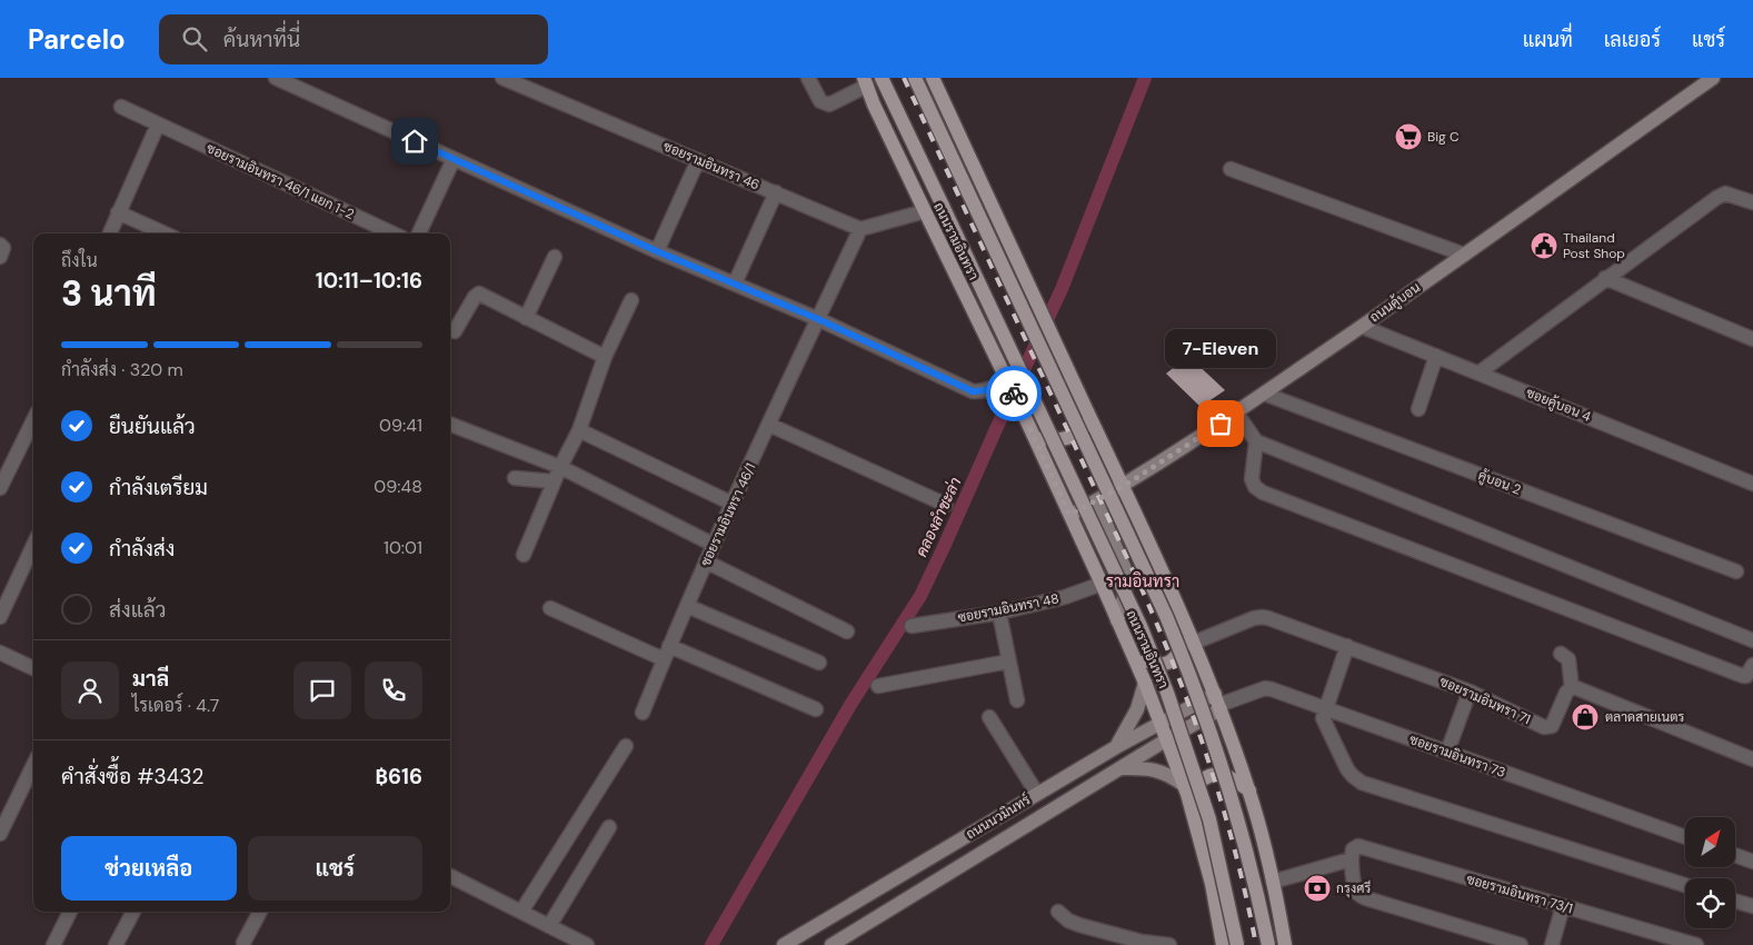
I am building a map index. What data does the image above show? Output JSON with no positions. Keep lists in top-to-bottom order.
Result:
{
  "streets": {
    "main road": ["ถนนรามอินทรา", "ถนนคู้บอน", "ถนนนวมินทร์"],
    "street": [
      "ซอยรามอินทรา 46",
      "ซอยรามอินทรา 46/1 แยก 1-2",
      "ซอยคู้บอน 4",
      "คู้บอน 2",
      "ซอยรามอินทรา 46/1",
      "ซอยรามอินทรา 48",
      "ซอยรามอินทรา 71",
      "ซอยรามอินทรา 73",
      "ซอยรามอินทรา 73/1"
    ]
  },
  "crossings": [
    ["ซอยรามอินทรา 46", "ซอยรามอินทรา 46/1"],
    ["ถนนรามอินทรา", "ถนนคู้บอน"],
    ["ถนนรามอินทรา", "ซอยรามอินทรา 48"],
    ["ถนนรามอินทรา", "ถนนนวมินทร์"],
    ["ถนนคู้บอน", "ซอยคู้บอน 4"],
    ["ถนนคู้บอน", "คู้บอน 2"],
    ["ซอยรามอินทรา 73", "ถนนนวมินทร์"]
  ],
  "districts": ["รามอินทรา"],
  "water": ["คลองลำชะล่า"],
  "places": {
    "supermarket": ["Big C"],
    "public building": ["Thailand Post Shop"],
    "other": ["7-Eleven"],
    "shop": ["ตลาดสายเนตร"],
    "bank": ["กรุงศรี"]
  },
  "north": "top right",
  "page": {
    "header": "Parcelo",
    "search": "ค้นหาที่นี่",
    "nav": ["แผนที่", "เลเยอร์", "แชร์"],
    "heading": ["3 นาที", "ถึงใน", "10:11–10:16"],
    "panel": [
      "มาลี",
      "ไรเดอร์ · 4.7",
      "คำสั่งซื้อ #3432",
      "฿616"
    ],
    "bar": "กำลังส่ง · 320 m",
    "bubble": "7-Eleven",
    "list": [
      ["ยืนยันแล้ว", "09:41"],
      ["กำลังเตรียม", "09:48"],
      ["กำลังส่ง", "10:01"],
      "ส่งแล้ว"
    ],
    "buttons": ["ช่วยเหลือ", "แชร์"]
  }
}
